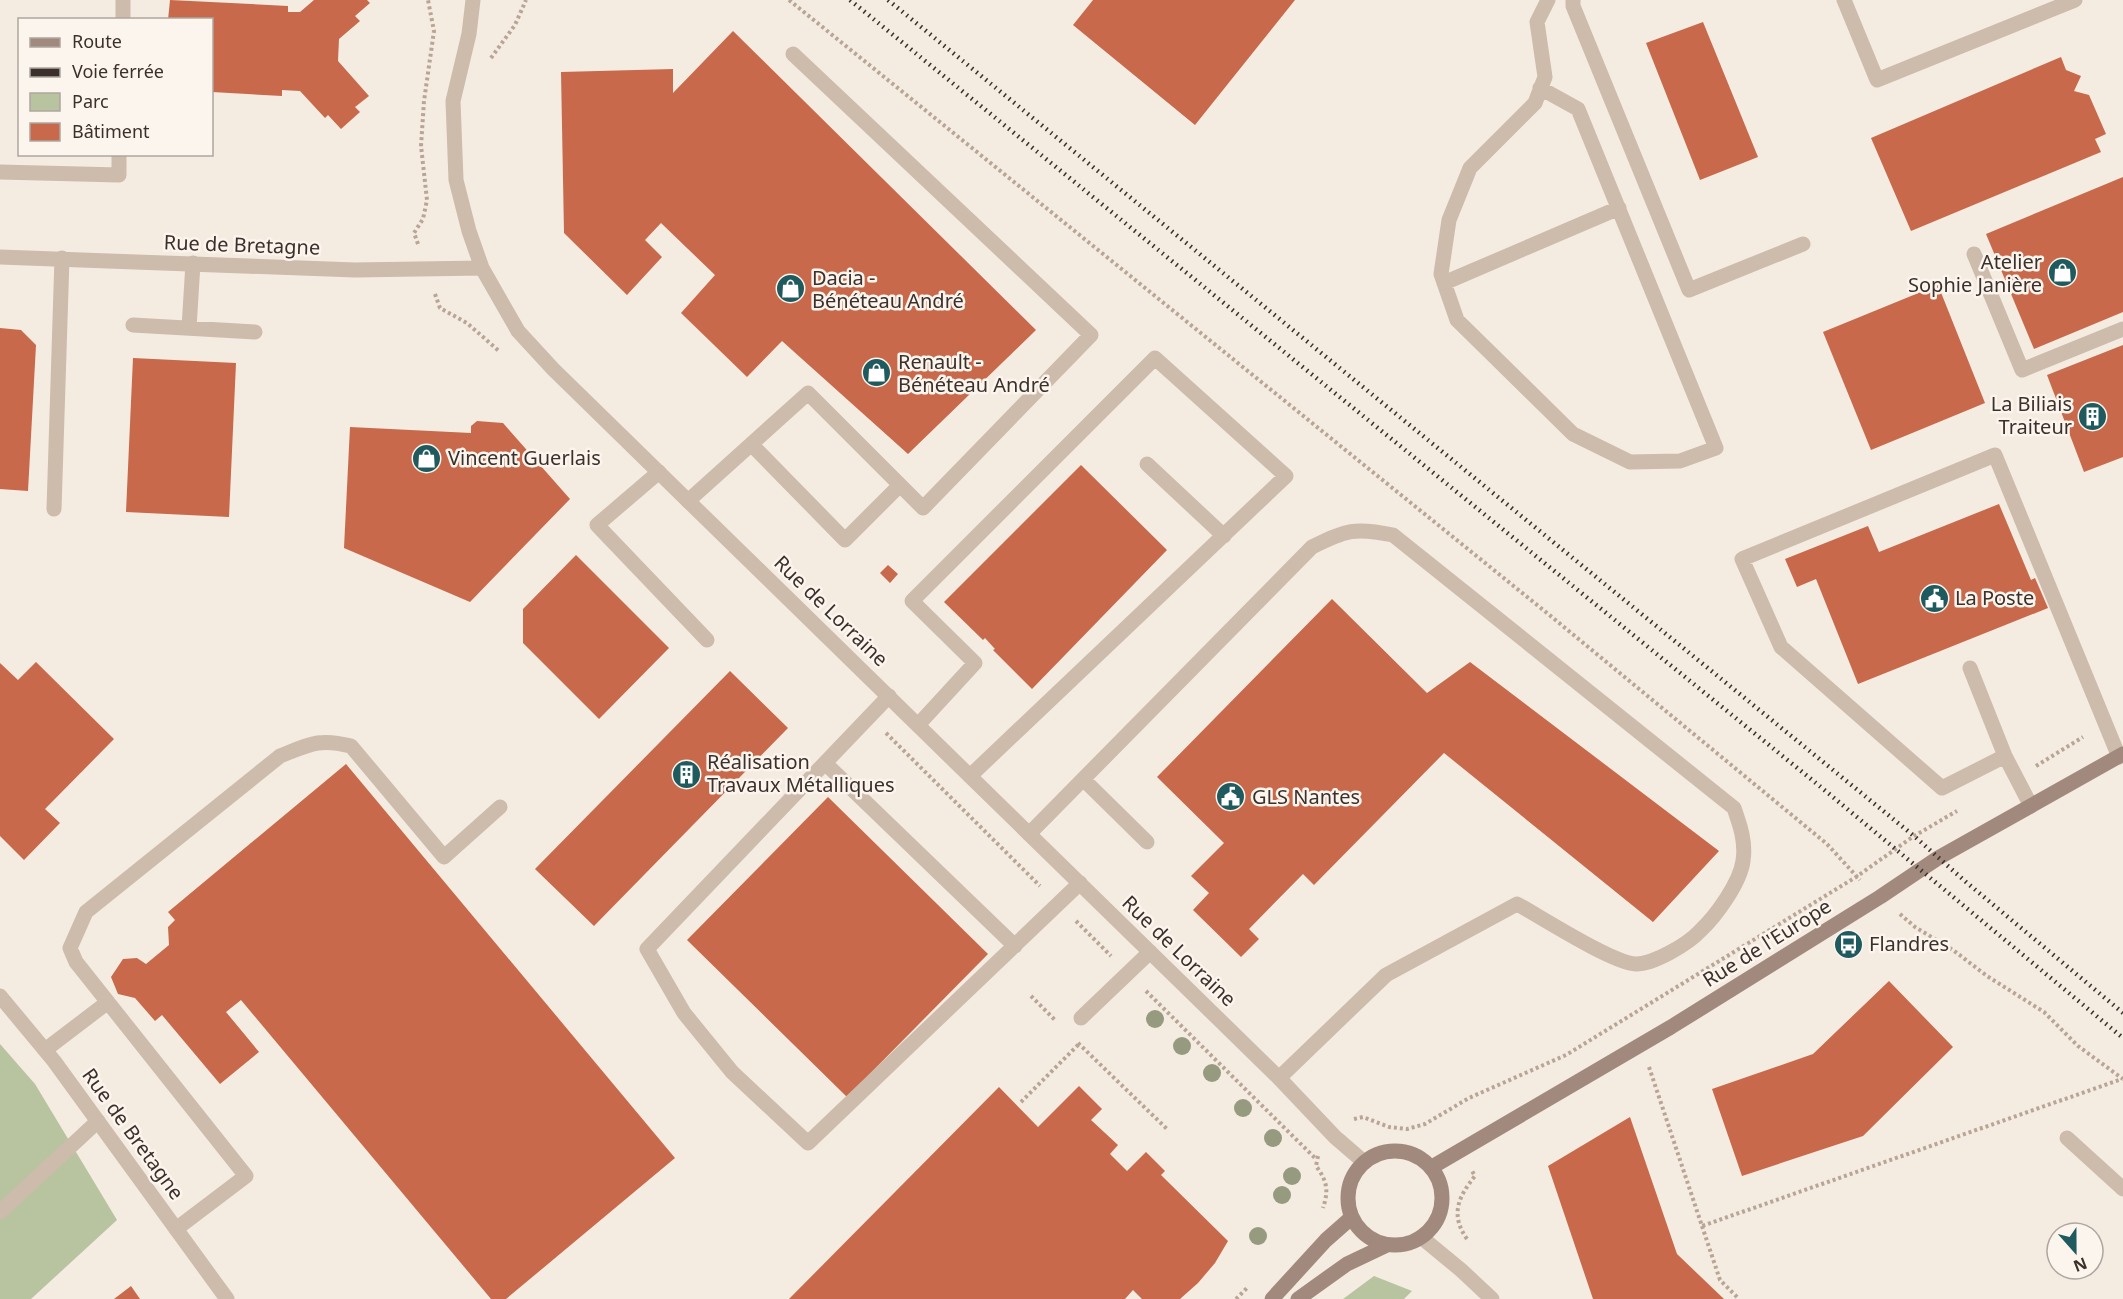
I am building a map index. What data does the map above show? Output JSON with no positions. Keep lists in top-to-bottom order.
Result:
{
  "streets": {
    "street": ["Rue de Bretagne", "Rue de Lorraine", "Rue de l'Europe"]
  },
  "crossings": [
    ["Rue de Bretagne", "Rue de Lorraine"],
    ["Rue de Lorraine", "Rue de l'Europe"]
  ],
  "places": {
    "shop": [
      "Atelier Sophie Janière",
      "Dacia - Bénéteau André",
      "Renault - Bénéteau André",
      "Vincent Guerlais"
    ],
    "building": ["La Biliais Traiteur", "Réalisation Travaux Métalliques"],
    "public building": ["La Poste", "GLS Nantes"],
    "bus stop": ["Flandres"]
  },
  "legend": [
    "Route",
    "Voie ferrée",
    "Parc",
    "Bâtiment"
  ],
  "north": "bottom"
}
